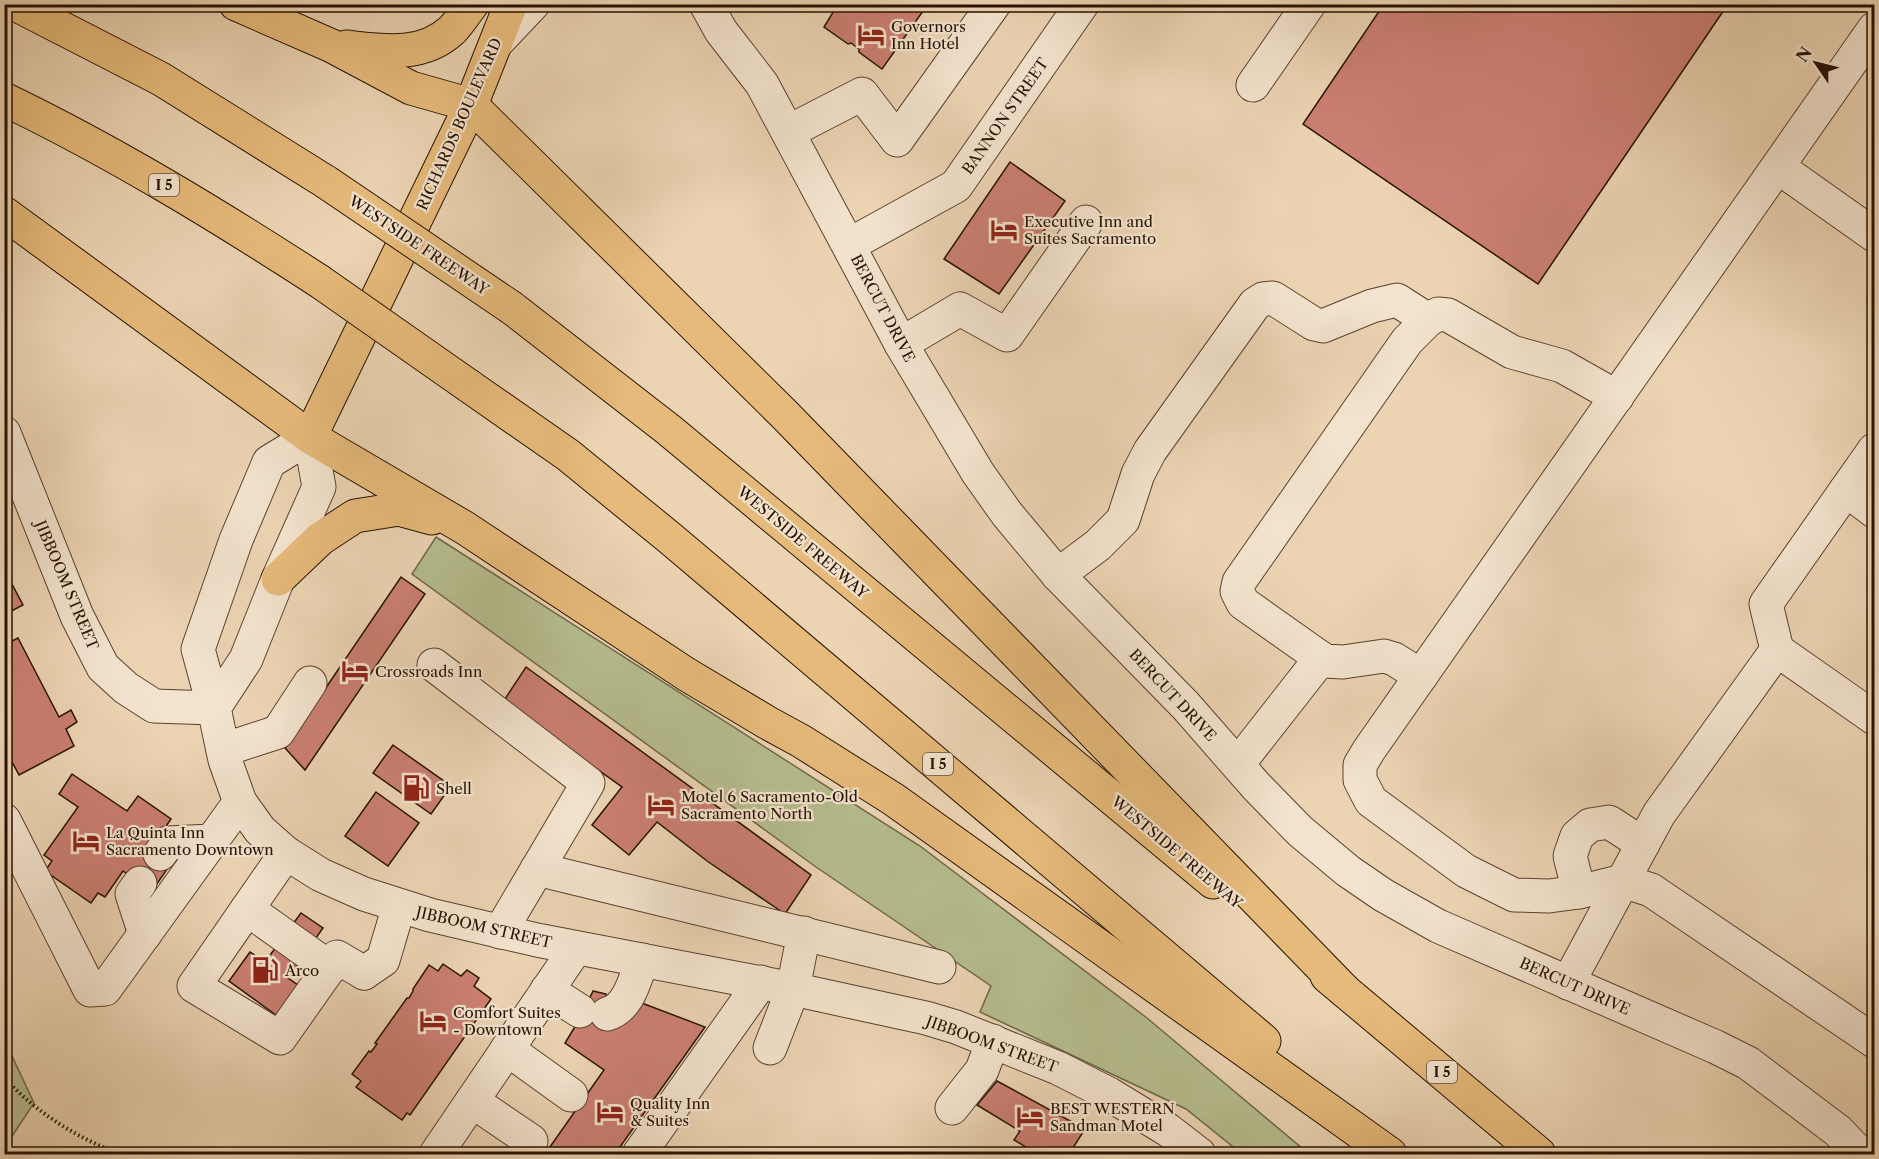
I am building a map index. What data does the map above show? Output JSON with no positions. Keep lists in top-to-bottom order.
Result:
{
  "streets": {
    "main road": ["RICHARDS BOULEVARD", "I 5", "WESTSIDE FREEWAY"],
    "street": ["BANNON STREET", "BERCUT DRIVE", "JIBBOOM STREET"]
  },
  "crossings": [
    ["BANNON STREET", "BERCUT DRIVE"]
  ],
  "places": {
    "hotel": [
      "Governors Inn Hotel",
      "Executive Inn and Suites Sacramento",
      "Crossroads Inn",
      "Motel 6 Sacramento-Old Sacramento North",
      "La Quinta Inn Sacramento Downtown",
      "Comfort Suites - Downtown",
      "Quality Inn & Suites",
      "BEST WESTERN Sandman Motel"
    ],
    "fuel station": ["Shell", "Arco"]
  },
  "north": "top left"
}
